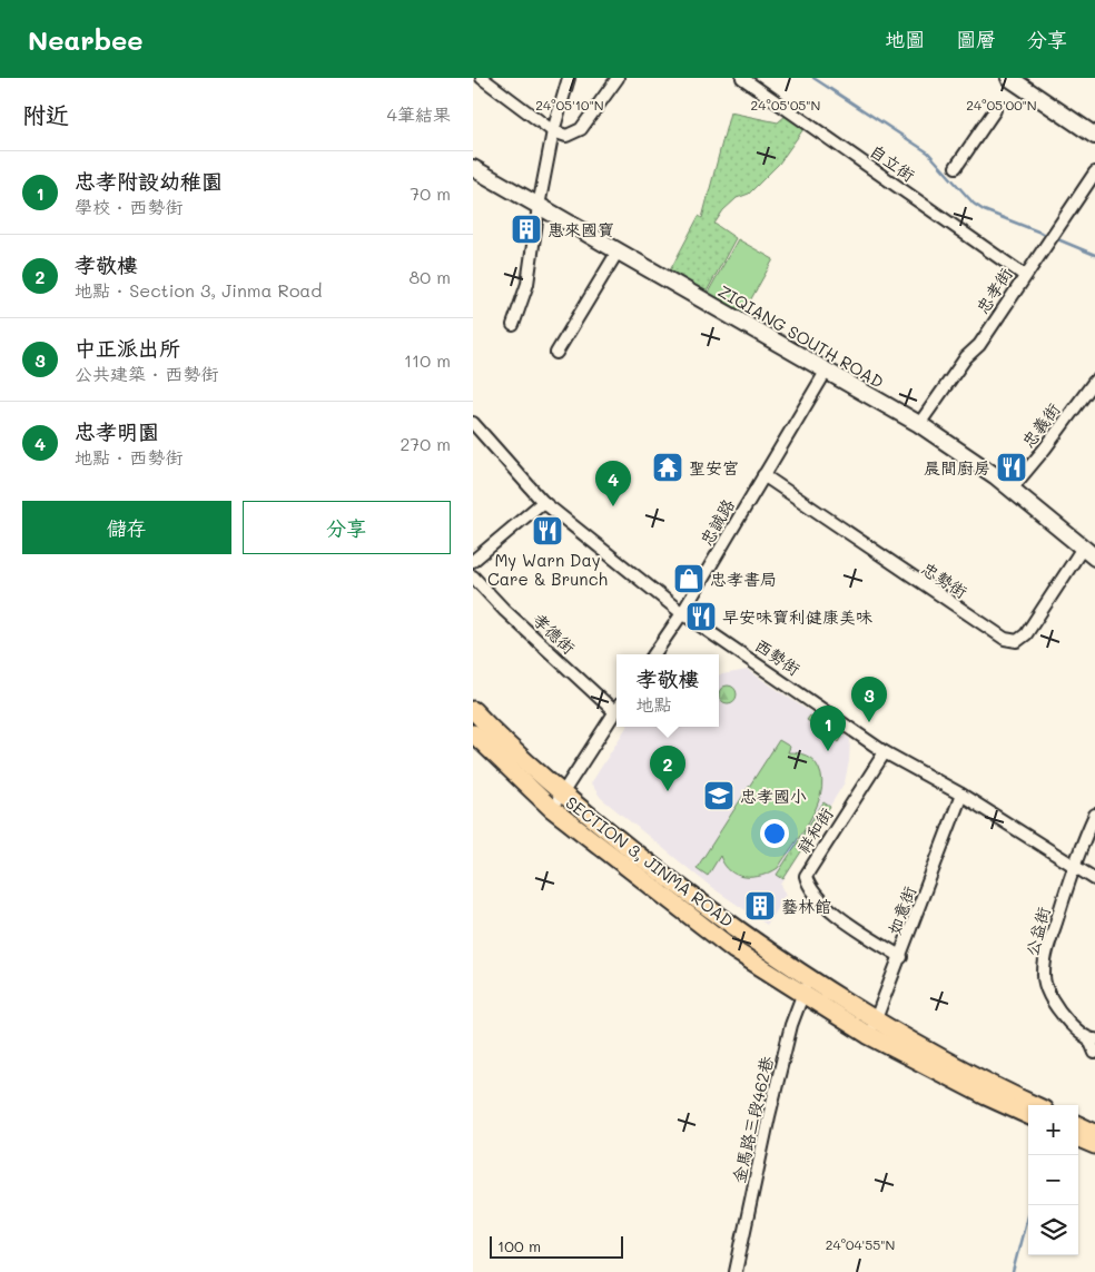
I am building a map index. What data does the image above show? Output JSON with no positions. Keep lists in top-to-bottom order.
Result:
{
  "streets": {
    "main road": ["SECTION 3, JINMA ROAD"],
    "street": [
      "自立街",
      "忠孝街",
      "ZIQIANG SOUTH ROAD",
      "忠義街",
      "忠誠路",
      "忠勢街",
      "孝德街",
      "西勢街",
      "祥和街",
      "如意街",
      "公益街",
      "金馬路三段462巷"
    ]
  },
  "crossings": [
    ["自立街", "忠孝街"],
    ["忠孝街", "ZIQIANG SOUTH ROAD"],
    ["ZIQIANG SOUTH ROAD", "忠義街"],
    ["ZIQIANG SOUTH ROAD", "忠誠路"],
    ["ZIQIANG SOUTH ROAD", "忠勢街"],
    ["忠誠路", "忠勢街"],
    ["忠誠路", "西勢街"],
    ["西勢街", "祥和街"],
    ["西勢街", "如意街"],
    ["西勢街", "公益街"],
    ["祥和街", "如意街"],
    ["SECTION 3, JINMA ROAD", "如意街"],
    ["SECTION 3, JINMA ROAD", "金馬路三段462巷"]
  ],
  "places": {
    "building": ["惠來國寶", "藝林館"],
    "temple": ["聖安宮"],
    "restaurant": ["晨間廚房", "My Warn Day Care & Brunch", "早安味寶利健康美味"],
    "shop": ["忠孝書局"],
    "school or university": ["忠孝國小"]
  },
  "scale_bar": "100 m",
  "page": {
    "header": "Nearbee",
    "nav": ["地圖", "圖層", "分享"],
    "heading": ["附近", "4筆結果"],
    "list": [
      {
        "mark": "1",
        "name": "忠孝附設幼稚園",
        "note": "學校 · 西勢街",
        "value": "70 m"
      },
      {
        "mark": "2",
        "name": "孝敬樓",
        "note": "地點 · Section 3, Jinma Road",
        "value": "80 m"
      },
      {
        "mark": "3",
        "name": "中正派出所",
        "note": "公共建築 · 西勢街",
        "value": "110 m"
      },
      {
        "mark": "4",
        "name": "忠孝明園",
        "note": "地點 · 西勢街",
        "value": "270 m"
      }
    ],
    "pins": [
      "4",
      "3",
      "1",
      "2"
    ],
    "buttons": ["儲存", "分享"],
    "popup": ["孝敬樓", "地點"],
    "map_buttons": ["+", "−"],
    "scale": "100 m"
  },
  "coordinates": [
    "24°05'10\"N",
    "24°05'05\"N",
    "24°05'00\"N",
    "24°04'55\"N"
  ]
}
